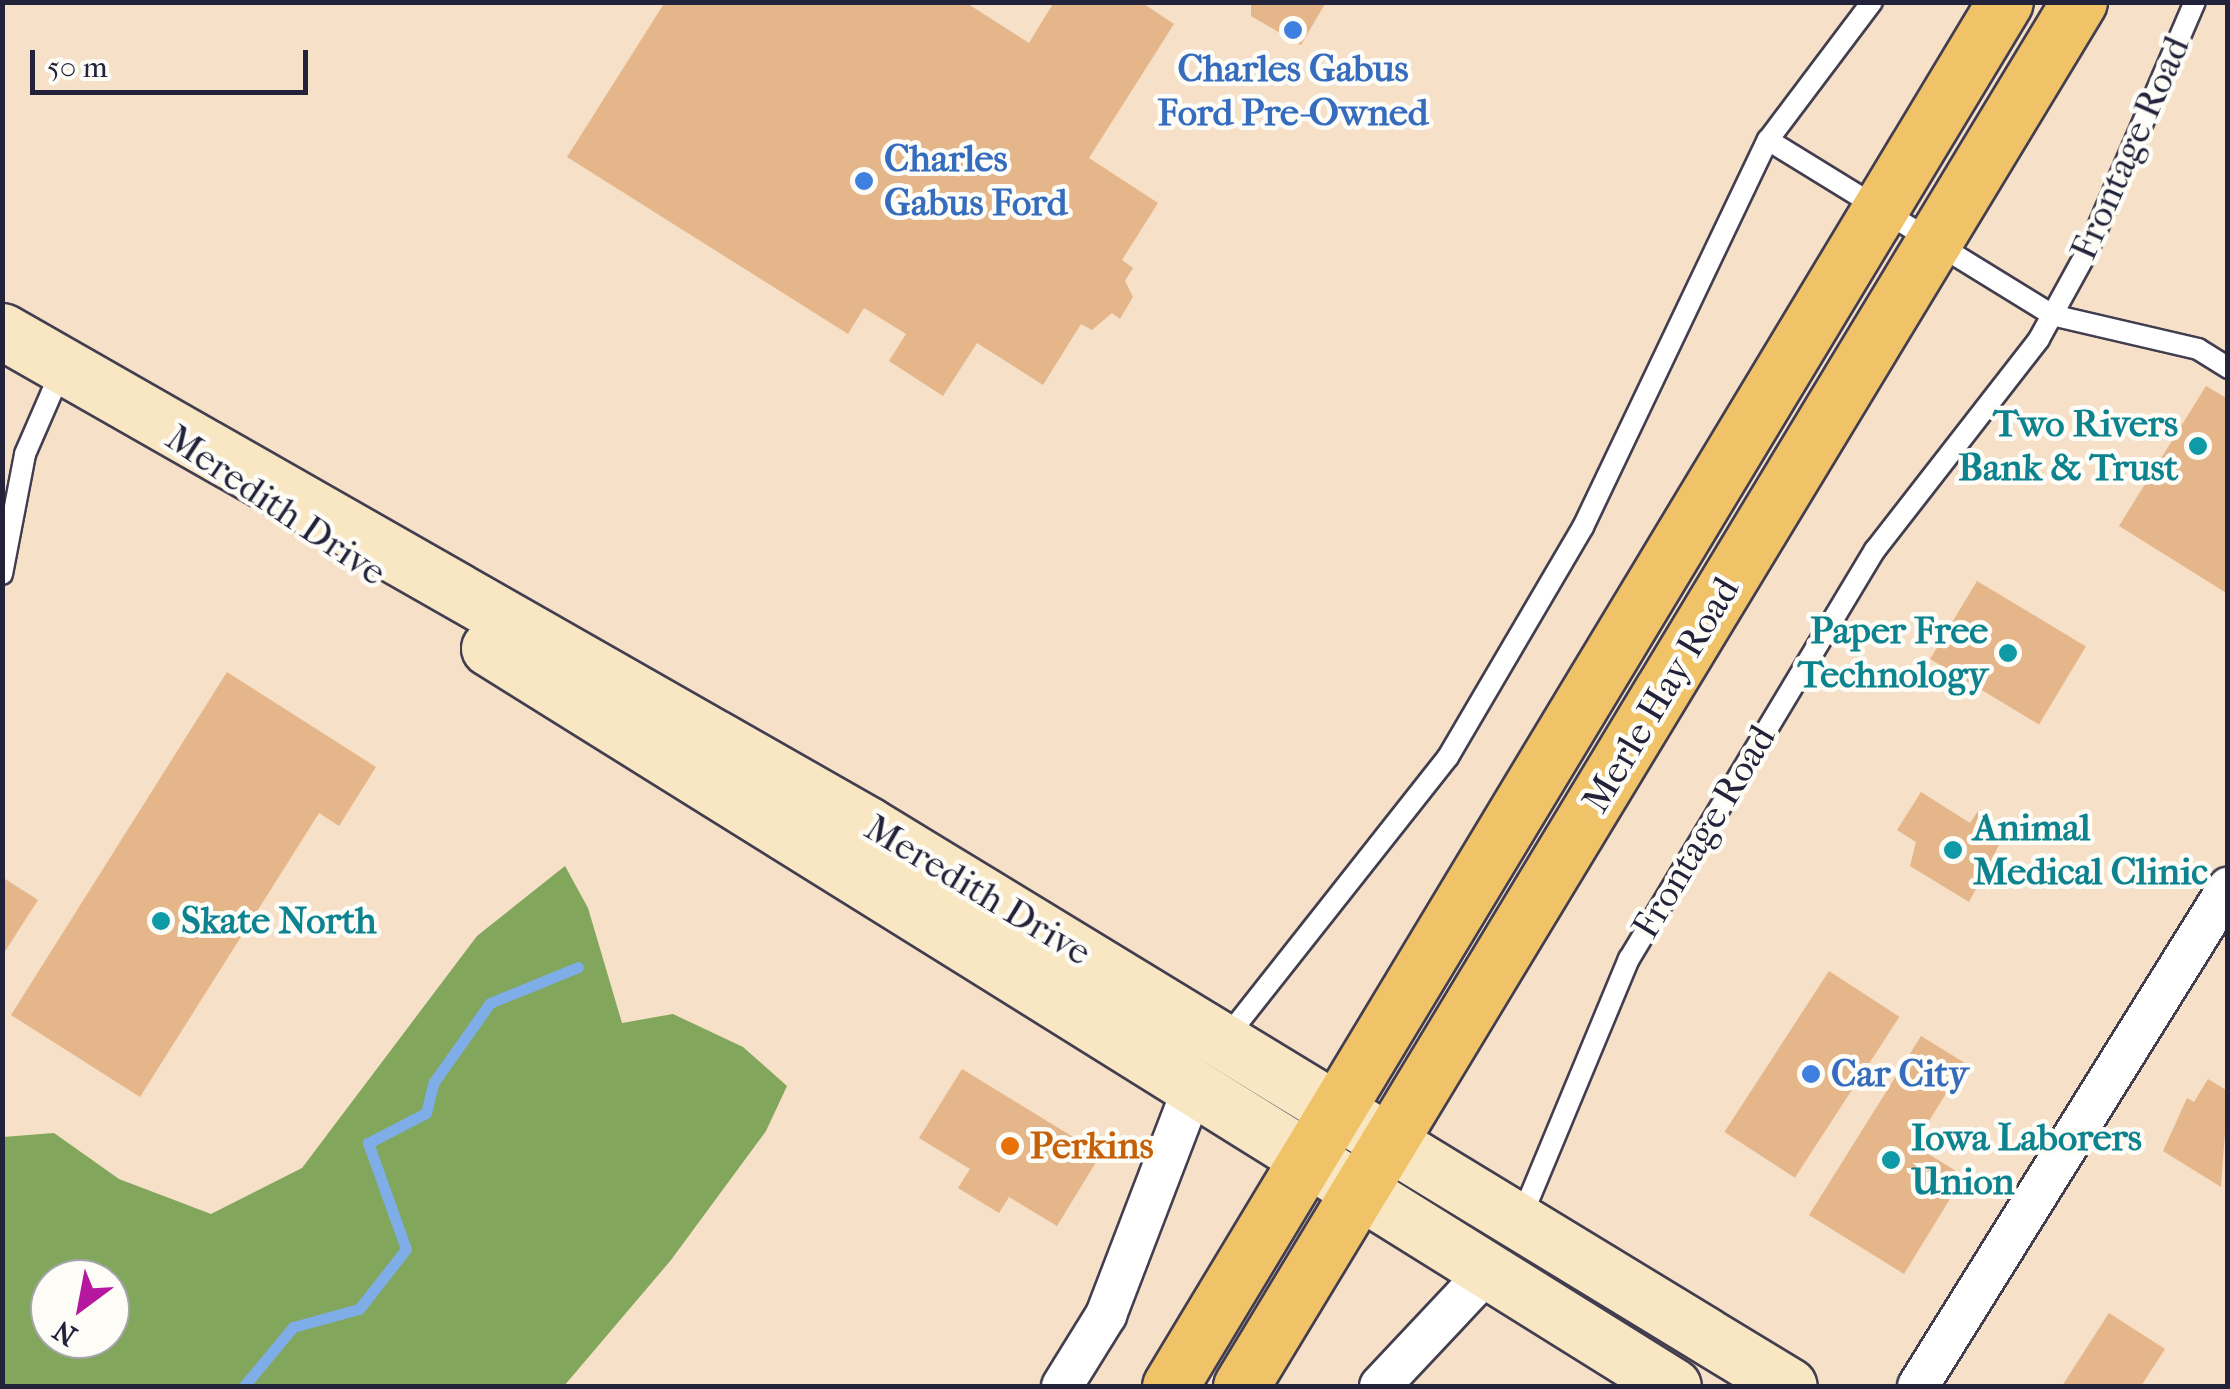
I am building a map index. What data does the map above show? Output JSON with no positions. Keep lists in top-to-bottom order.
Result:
{
  "streets": {
    "main road": ["Meredith Drive", "Merle Hay Road"],
    "lane": ["Frontage Road"]
  },
  "crossings": [
    ["Frontage Road", "Meredith Drive"],
    ["Meredith Drive", "Merle Hay Road"]
  ],
  "places": [
    "Charles Gabus Ford Pre-Owned",
    "Charles Gabus Ford",
    "Two Rivers Bank & Trust",
    "Paper Free Technology",
    "Animal Medical Clinic",
    "Skate North",
    "Car City",
    "Perkins",
    "Iowa Laborers Union"
  ],
  "scale_bar": "50 m",
  "north": "bottom left"
}
